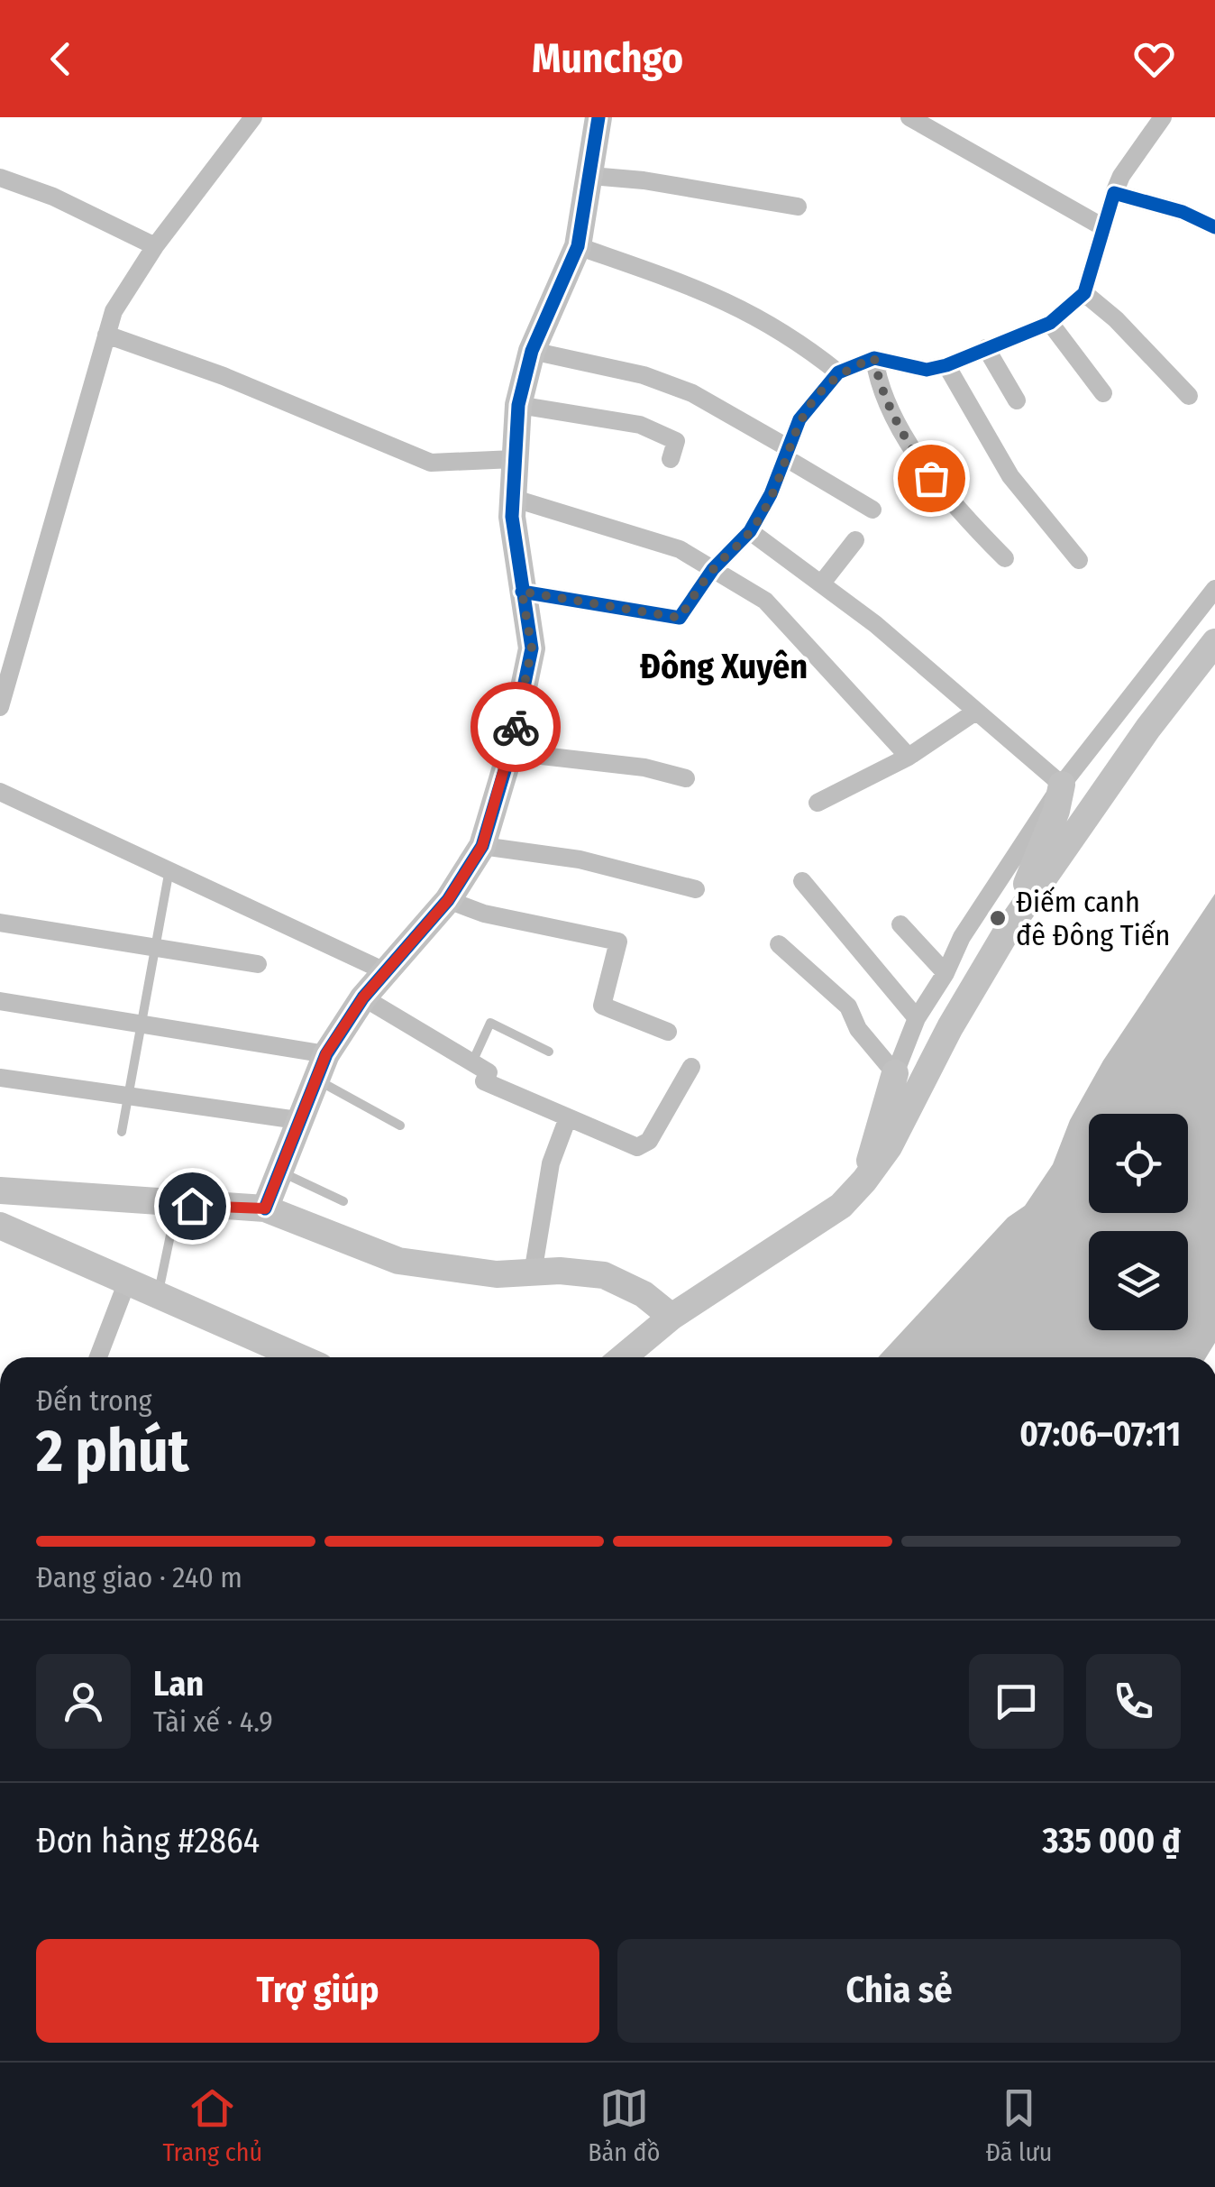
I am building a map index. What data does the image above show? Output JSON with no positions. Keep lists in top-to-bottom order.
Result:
{
  "districts": ["Đông Xuyên"],
  "places": ["Điếm canh đê Đông Tiến"],
  "page": {
    "header": "Munchgo",
    "heading": ["2 phút", "Đến trong", "07:06–07:11"],
    "panel": [
      "Lan",
      "Tài xế · 4.9",
      "Đơn hàng #2864",
      "335 000 ₫"
    ],
    "bar": "Đang giao · 240 m",
    "buttons": ["Trợ giúp", "Chia sẻ"],
    "tabs": ["Trang chủ", "Bản đồ", "Đã lưu"]
  }
}
